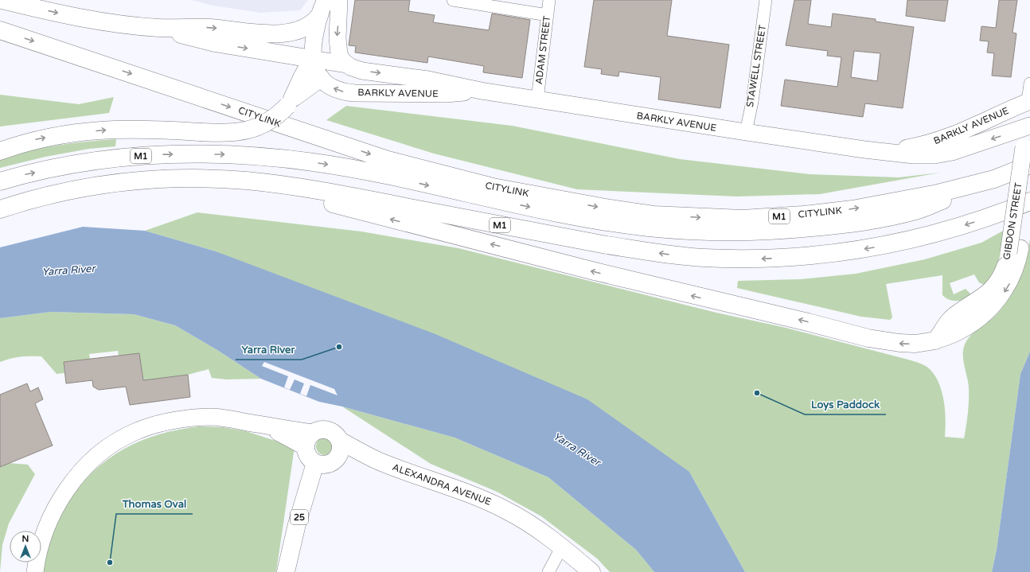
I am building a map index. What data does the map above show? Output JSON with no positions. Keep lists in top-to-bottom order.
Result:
{
  "streets": {
    "main road": [
      "BARKLY AVENUE",
      "CITYLINK",
      "M1",
      "GIBDON STREET",
      "ALEXANDRA AVENUE",
      "25"
    ],
    "street": ["ADAM STREET", "STAWELL STREET"]
  },
  "crossings": [
    ["ADAM STREET", "BARKLY AVENUE"],
    ["STAWELL STREET", "BARKLY AVENUE"],
    ["BARKLY AVENUE", "GIBDON STREET"],
    ["CITYLINK", "M1"],
    ["ALEXANDRA AVENUE", "25"]
  ],
  "water": ["Yarra River"],
  "places": ["Yarra River", "Loys Paddock", "Thomas Oval"],
  "north": "top"
}
